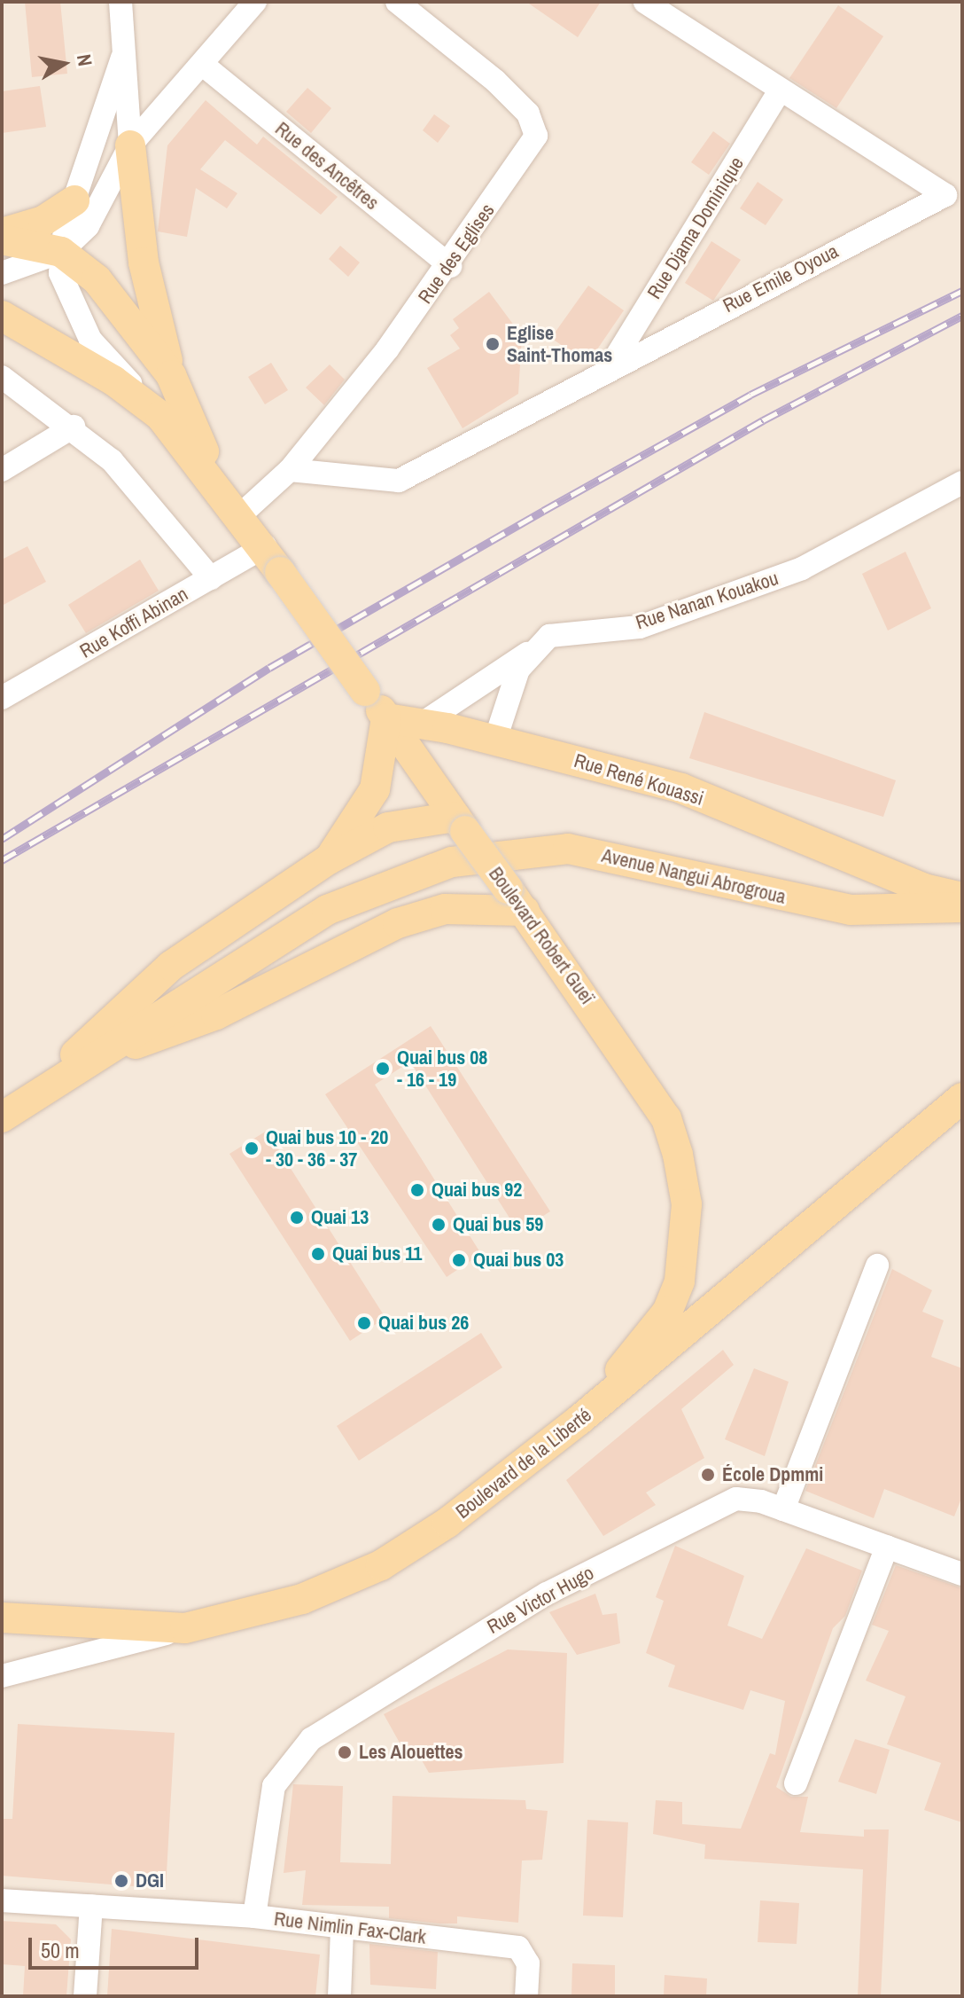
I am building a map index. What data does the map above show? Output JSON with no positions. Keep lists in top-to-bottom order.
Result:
{
  "streets": {
    "main road": [
      "Rue René Kouassi",
      "Avenue Nangui Abrogroua",
      "Boulevard Robert Gueï",
      "Boulevard de la Liberté"
    ],
    "street": [
      "Rue des Ancêtres",
      "Rue Djama Dominique",
      "Rue des Eglises",
      "Rue Emile Oyoua",
      "Rue Nanan Kouakou",
      "Rue Koffi Abinan",
      "Rue Victor Hugo",
      "Rue Nimlin Fax-Clark"
    ]
  },
  "crossings": [
    ["Rue des Ancêtres", "Rue des Eglises"],
    ["Rue Djama Dominique", "Rue Emile Oyoua"],
    ["Rue des Eglises", "Rue Emile Oyoua"],
    ["Rue des Eglises", "Boulevard Robert Gueï"],
    ["Rue Nanan Kouakou", "Rue René Kouassi"],
    ["Rue Koffi Abinan", "Boulevard Robert Gueï"],
    ["Rue René Kouassi", "Boulevard Robert Gueï"],
    ["Avenue Nangui Abrogroua", "Boulevard Robert Gueï"],
    ["Boulevard Robert Gueï", "Boulevard de la Liberté"],
    ["Rue Victor Hugo", "Rue Nimlin Fax-Clark"]
  ],
  "places": [
    "Eglise Saint-Thomas",
    "Quai bus 08 - 16 - 19",
    "Quai bus 10 - 20 - 30 - 36 - 37",
    "Quai bus 92",
    "Quai 13",
    "Quai bus 59",
    "Quai bus 11",
    "Quai bus 03",
    "Quai bus 26",
    "École Dpmmi",
    "Les Alouettes",
    "DGI"
  ],
  "scale_bar": "50 m",
  "north": "right"
}
